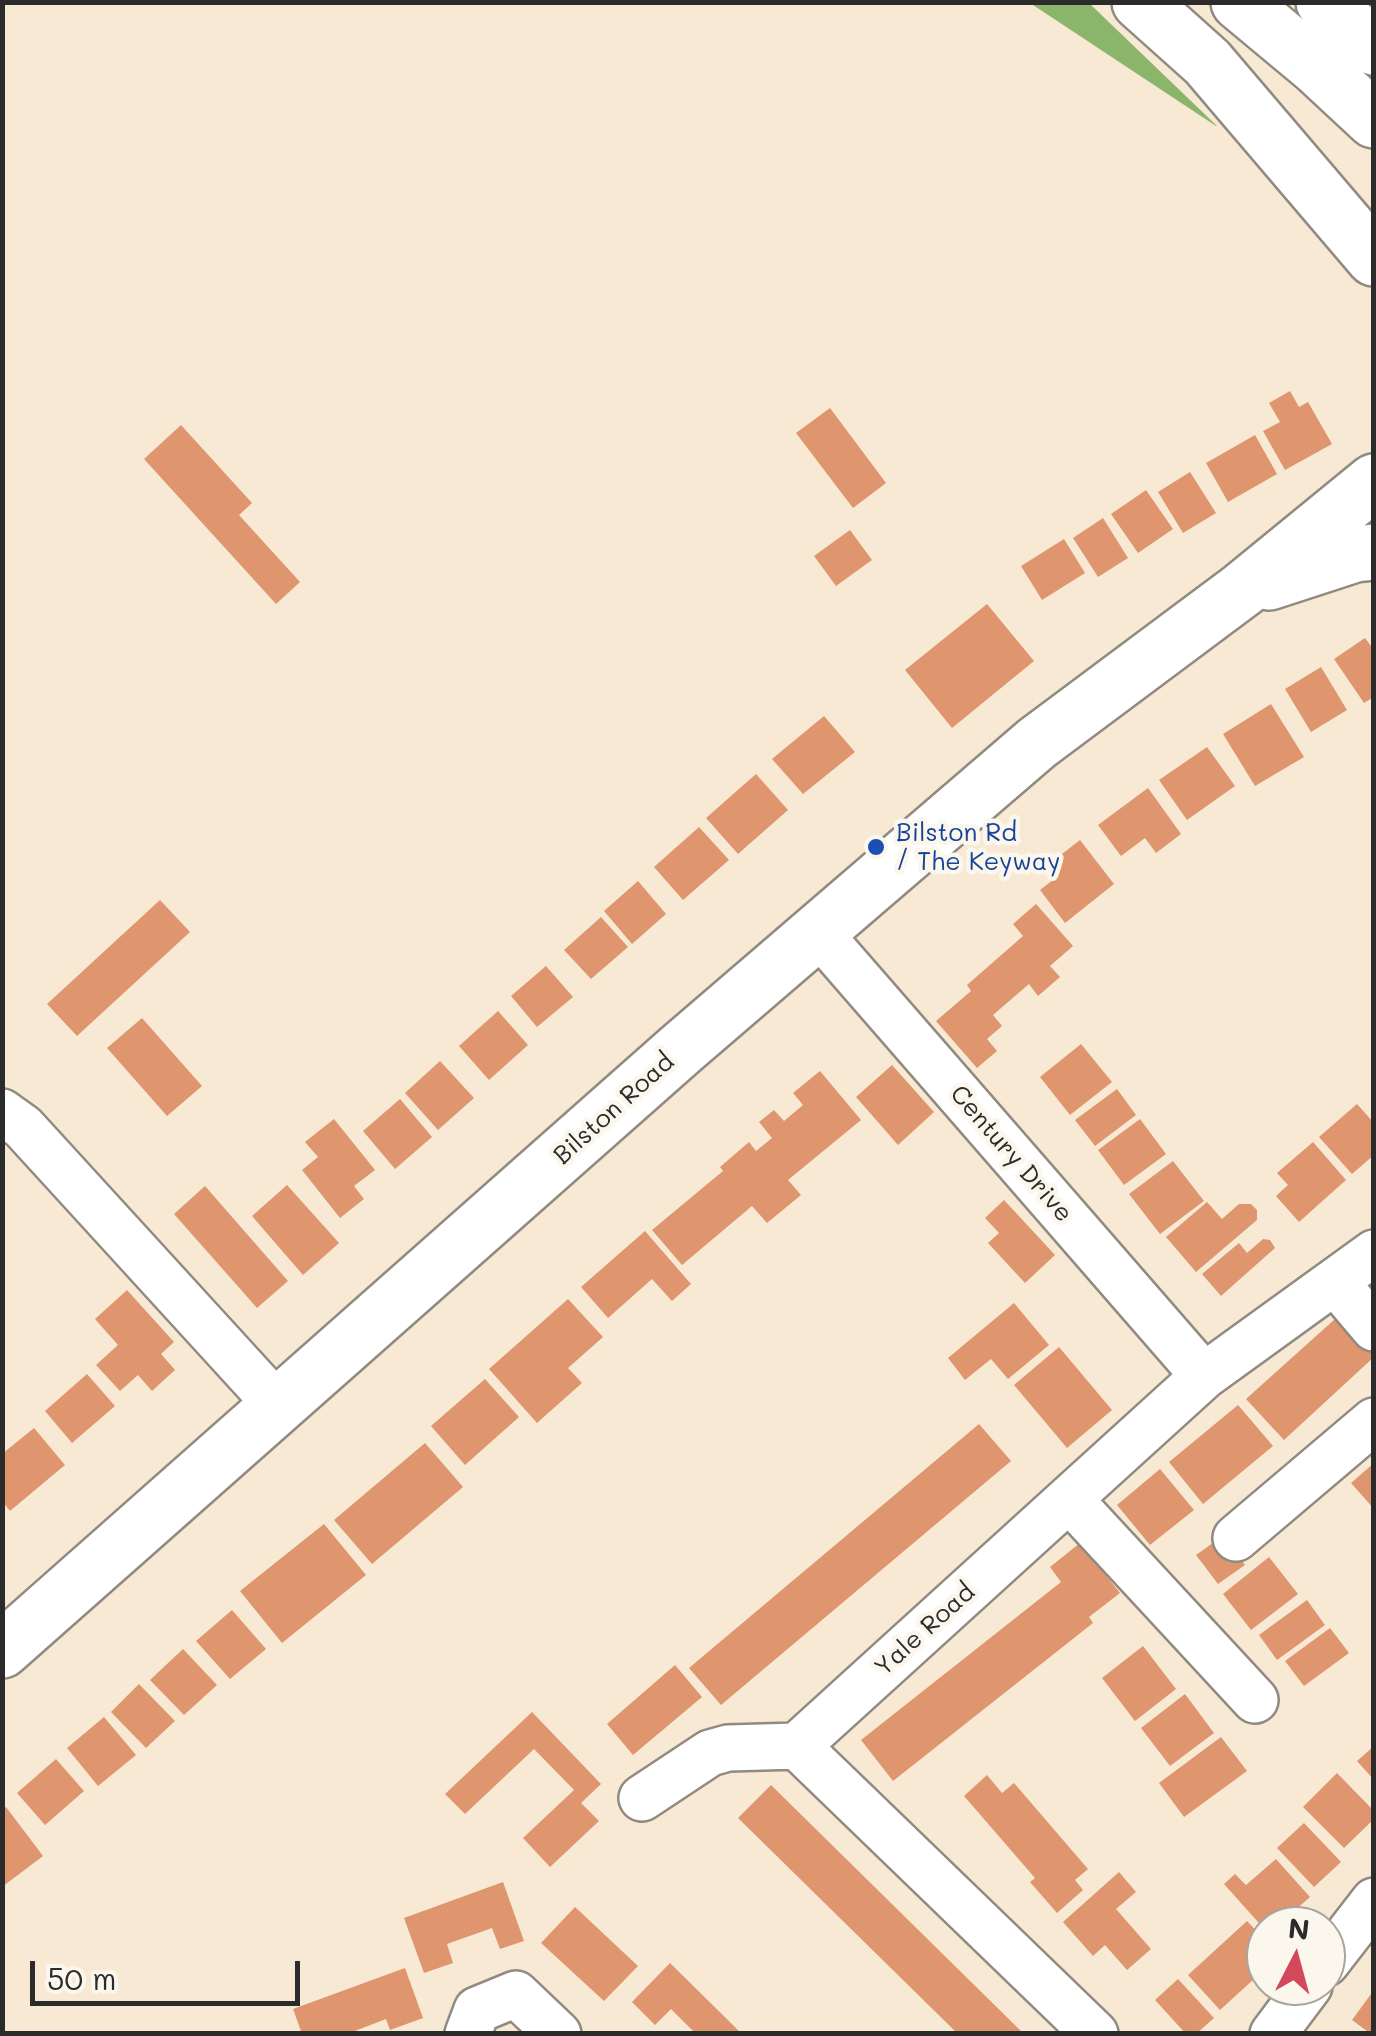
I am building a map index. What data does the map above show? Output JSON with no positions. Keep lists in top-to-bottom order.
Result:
{
  "streets": {
    "main road": ["Bilston Road"],
    "street": ["Century Drive", "Yale Road"]
  },
  "crossings": [
    ["Bilston Road", "Century Drive"],
    ["Century Drive", "Yale Road"]
  ],
  "places": ["Bilston Rd / The Keyway"],
  "scale_bar": "50 m",
  "north": "top"
}
